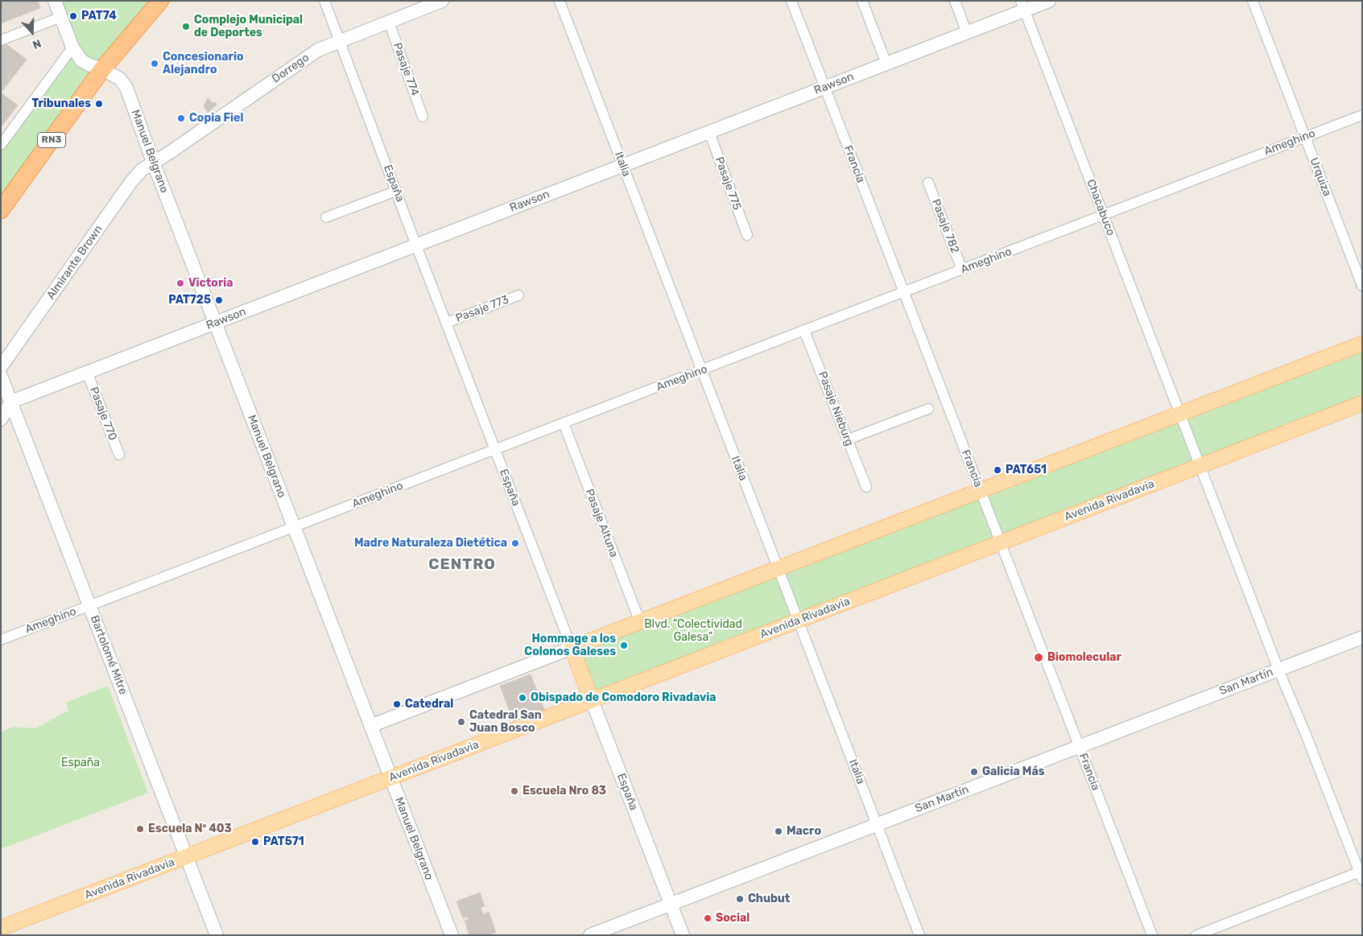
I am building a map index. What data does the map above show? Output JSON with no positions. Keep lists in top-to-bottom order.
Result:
{
  "streets": {
    "highway": ["RN3"],
    "main road": ["España", "Avenida Rivadavia"],
    "street": [
      "Dorrego",
      "Pasaje 774",
      "Rawson",
      "Ameghino",
      "Manuel Belgrano",
      "Italia",
      "Francia",
      "Urquiza",
      "Pasaje 775",
      "Chacabuco",
      "Pasaje 782",
      "Almirante Brown",
      "Pasaje 773",
      "Pasaje Nieburg",
      "Pasaje 770",
      "Pasaje Altuna",
      "Bartolomé Mitre",
      "San Martín"
    ]
  },
  "crossings": [
    ["Dorrego", "Pasaje 774"],
    ["Dorrego", "Manuel Belgrano"],
    ["Dorrego", "España"],
    ["Dorrego", "Almirante Brown"],
    ["Rawson", "Manuel Belgrano"],
    ["Rawson", "Italia"],
    ["Rawson", "Francia"],
    ["Rawson", "España"],
    ["Rawson", "Pasaje 775"],
    ["Rawson", "Chacabuco"],
    ["Rawson", "Pasaje 770"],
    ["Rawson", "Bartolomé Mitre"],
    ["RN3", "Manuel Belgrano"],
    ["Ameghino", "Manuel Belgrano"],
    ["Ameghino", "Italia"],
    ["Ameghino", "Francia"],
    ["Ameghino", "Urquiza"],
    ["Ameghino", "España"],
    ["Ameghino", "Chacabuco"],
    ["Ameghino", "Pasaje 782"],
    ["Ameghino", "Pasaje Nieburg"],
    ["Ameghino", "Pasaje Altuna"],
    ["Ameghino", "Bartolomé Mitre"],
    ["Manuel Belgrano", "Almirante Brown"],
    ["Manuel Belgrano", "Avenida Rivadavia"],
    ["Italia", "Avenida Rivadavia"],
    ["Italia", "San Martín"],
    ["Francia", "Avenida Rivadavia"],
    ["Francia", "San Martín"],
    ["España", "Pasaje 773"],
    ["España", "Avenida Rivadavia"],
    ["España", "San Martín"],
    ["Chacabuco", "Avenida Rivadavia"],
    ["Chacabuco", "San Martín"],
    ["Avenida Rivadavia", "Bartolomé Mitre"]
  ],
  "districts": ["CENTRO"],
  "parks": ["Blvd. “Colectividad Galesa”", "España"],
  "places": [
    "PAT74",
    "Complejo Municipal de Deportes",
    "Concesionario Alejandro",
    "Tribunales",
    "Copia Fiel",
    "Victoria",
    "PAT725",
    "PAT651",
    "Madre Naturaleza Dietética",
    "Hommage a los Colonos Galeses",
    "Biomolecular",
    "Obispado de Comodoro Rivadavia",
    "Catedral",
    "Catedral San Juan Bosco",
    "Galicia Más",
    "Escuela Nro 83",
    "Escuela Nº 403",
    "Macro",
    "PAT571",
    "Chubut",
    "Social"
  ],
  "north": "bottom"
}
